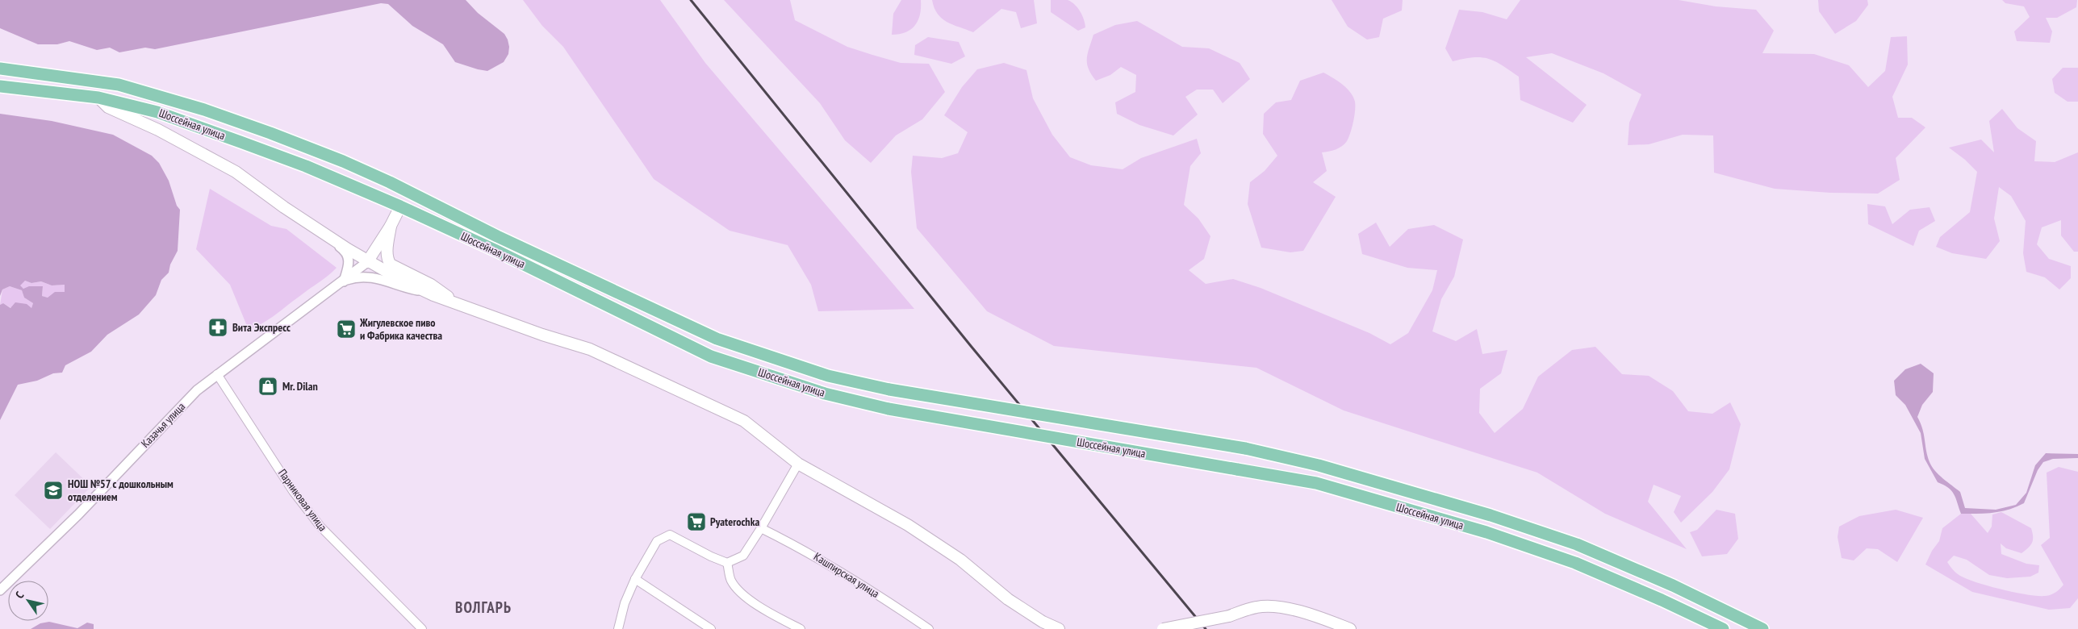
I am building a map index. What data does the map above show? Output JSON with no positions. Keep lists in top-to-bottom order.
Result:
{
  "streets": {
    "main road": ["Шоссейная улица", "Казачья улица"],
    "street": ["Парниковая улица", "Кашпирская улица"]
  },
  "crossings": [
    ["Шоссейная улица", "Казачья улица"],
    ["Казачья улица", "Парниковая улица"]
  ],
  "districts": ["ВОЛГАРЬ"],
  "places": {
    "pharmacy": ["Вита Экспресс"],
    "supermarket": ["Жигулевское пиво и Фабрика качества", "Pyaterochka"],
    "shop": ["Mr. Dilan"],
    "school or university": ["НОШ №57 с дошкольным отделением"]
  },
  "north": "top left"
}
